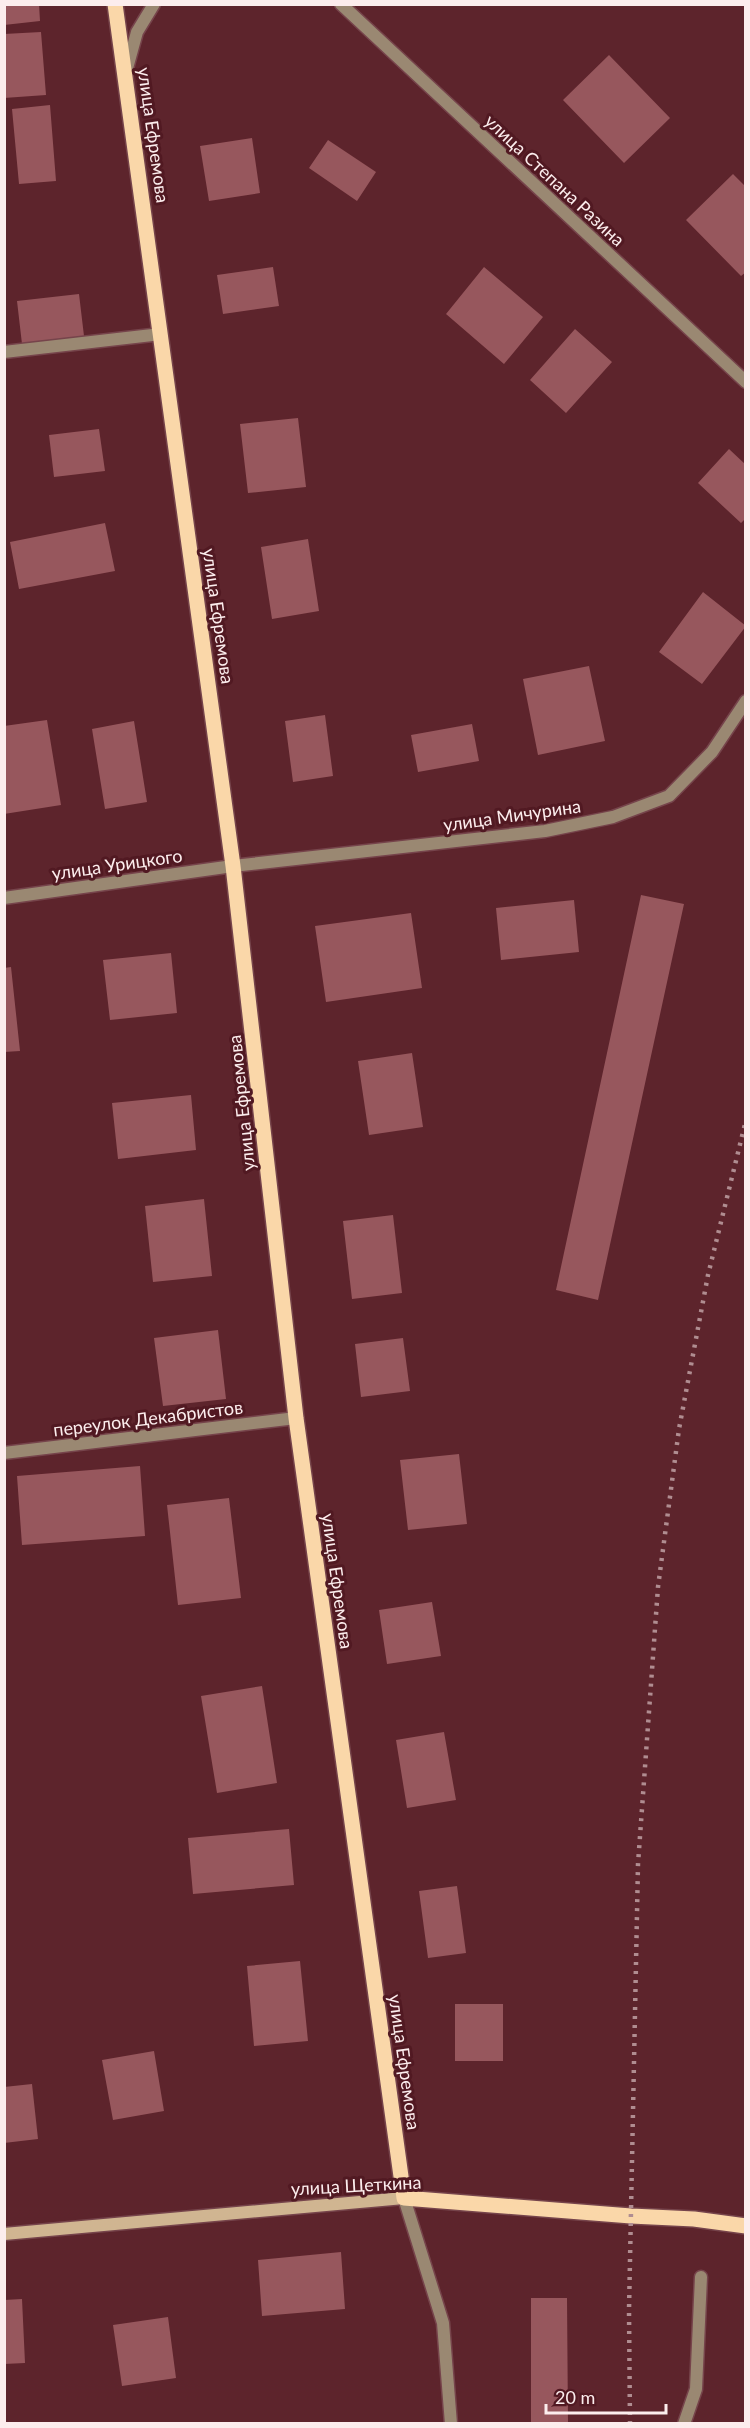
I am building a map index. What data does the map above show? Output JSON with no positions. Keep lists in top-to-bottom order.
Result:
{
  "streets": {
    "main road": ["улица Ефремова", "улица Щеткина"],
    "street": [
      "улица Степана Разина",
      "улица Мичурина",
      "улица Урицкого",
      "переулок Декабристов"
    ]
  },
  "crossings": [
    ["улица Ефремова", "улица Мичурина"],
    ["улица Ефремова", "улица Урицкого"],
    ["улица Ефремова", "переулок Декабристов"],
    ["улица Ефремова", "улица Щеткина"],
    ["улица Мичурина", "улица Урицкого"]
  ],
  "scale_bar": "20 m"
}
